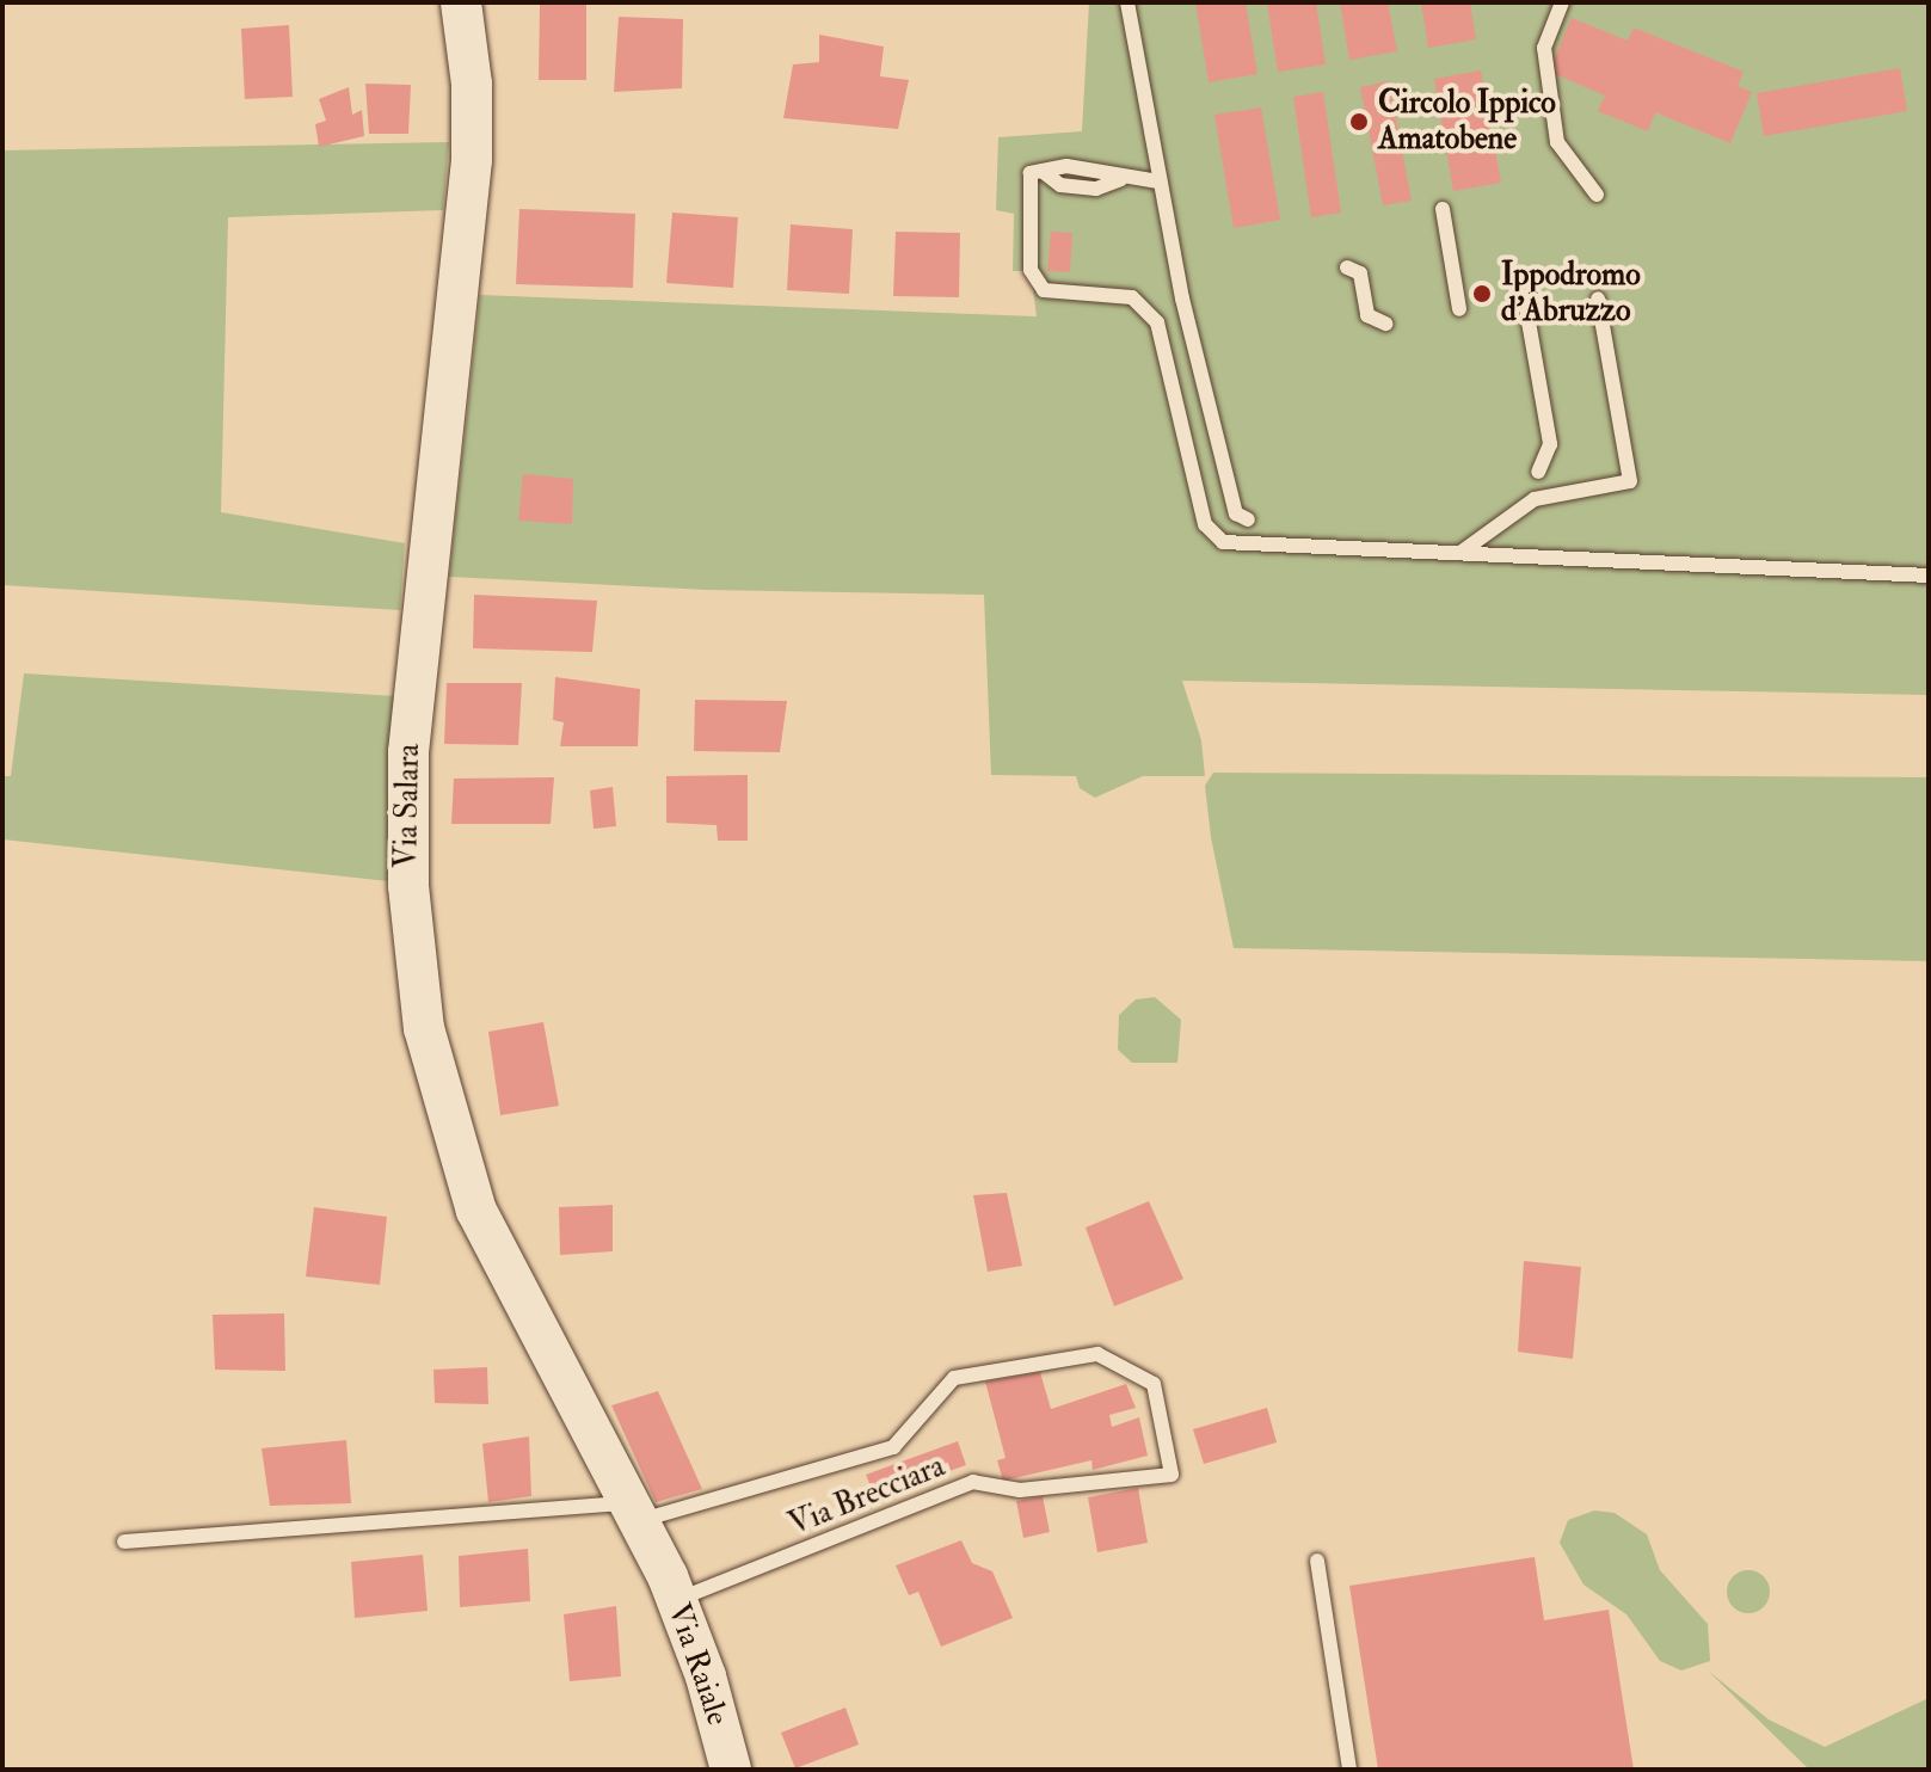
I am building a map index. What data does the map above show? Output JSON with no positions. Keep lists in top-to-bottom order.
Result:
{
  "streets": {
    "street": ["Via Salara", "Via Raiale"],
    "lane": ["Via Brecciara"]
  },
  "crossings": [
    ["Via Salara", "Via Brecciara"],
    ["Via Salara", "Via Raiale"],
    ["Via Brecciara", "Via Raiale"]
  ],
  "places": ["Circolo Ippico Amatobene", "Ippodromo d'Abruzzo"]
}
